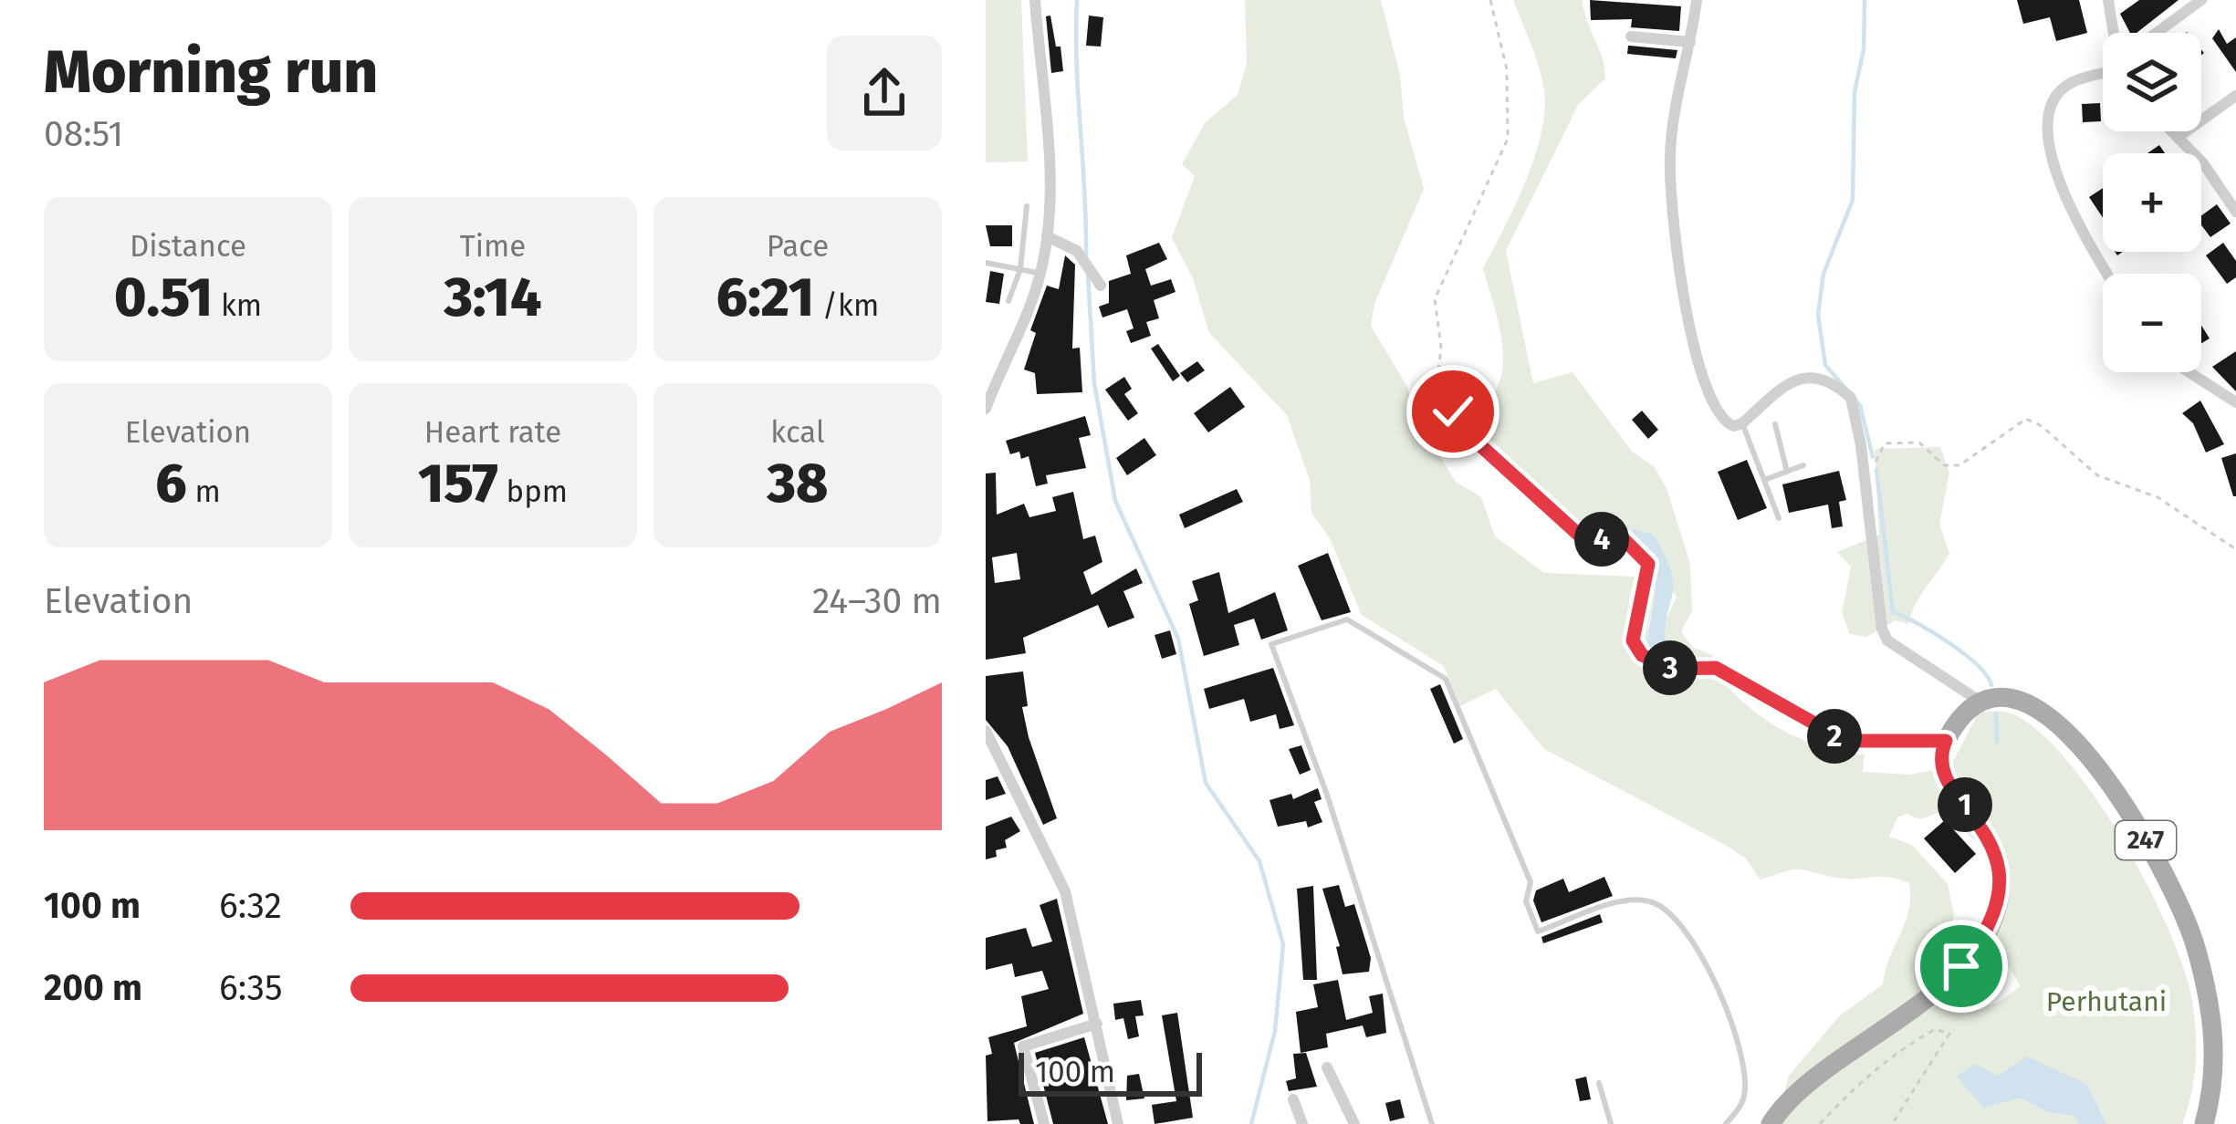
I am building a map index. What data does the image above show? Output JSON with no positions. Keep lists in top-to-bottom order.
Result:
{
  "streets": {
    "main road": ["247"]
  },
  "parks": ["Perhutani"],
  "scale_bar": "100 m",
  "page": {
    "heading": ["Morning run", "08:51"],
    "map_buttons": ["+", "−"],
    "stats": [
      ["Distance", "0.51 km"],
      ["Time", "3:14"],
      ["Pace", "6:21 /km"],
      ["Elevation", "6 m"],
      ["Heart rate", "157 bpm"],
      ["kcal", "38"]
    ],
    "pins": [
      "4",
      "3",
      "2",
      "1"
    ],
    "chart": ["Elevation", "24–30 m"],
    "list": [
      {
        "name": "100 m",
        "note": "6:32"
      },
      {
        "name": "200 m",
        "note": "6:35"
      }
    ],
    "scale": "100 m"
  }
}
